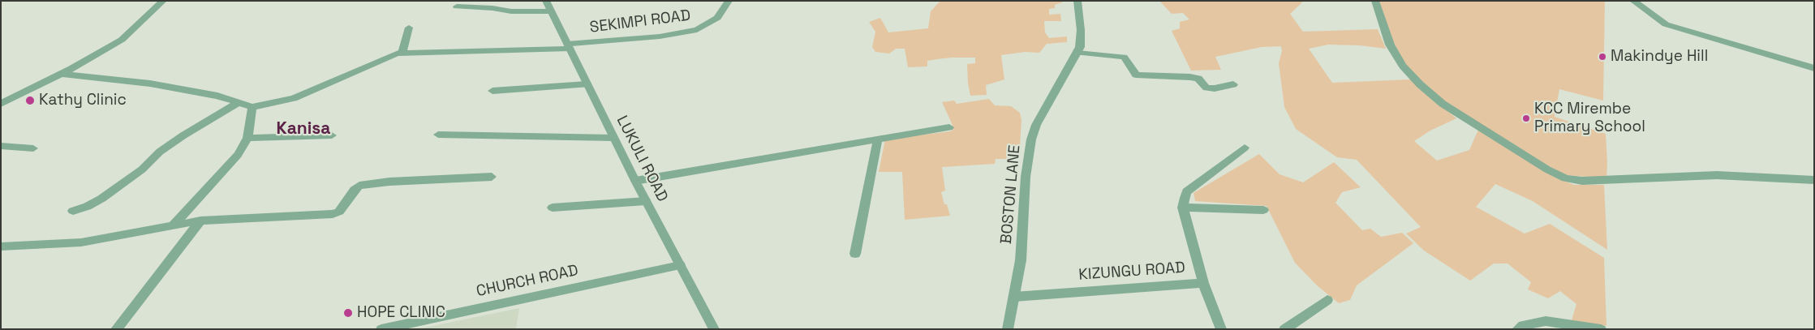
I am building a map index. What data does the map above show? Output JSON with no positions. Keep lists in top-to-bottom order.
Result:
{
  "streets": {
    "street": [
      "SEKIMPI ROAD",
      "LUKULI ROAD",
      "BOSTON LANE",
      "KIZUNGU ROAD",
      "CHURCH ROAD"
    ]
  },
  "crossings": [
    ["SEKIMPI ROAD", "LUKULI ROAD"],
    ["LUKULI ROAD", "CHURCH ROAD"],
    ["BOSTON LANE", "KIZUNGU ROAD"]
  ],
  "districts": ["Kanisa"],
  "places": [
    "Makindye Hill",
    "Kathy Clinic",
    "KCC Mirembe Primary School",
    "HOPE CLINIC"
  ]
}
